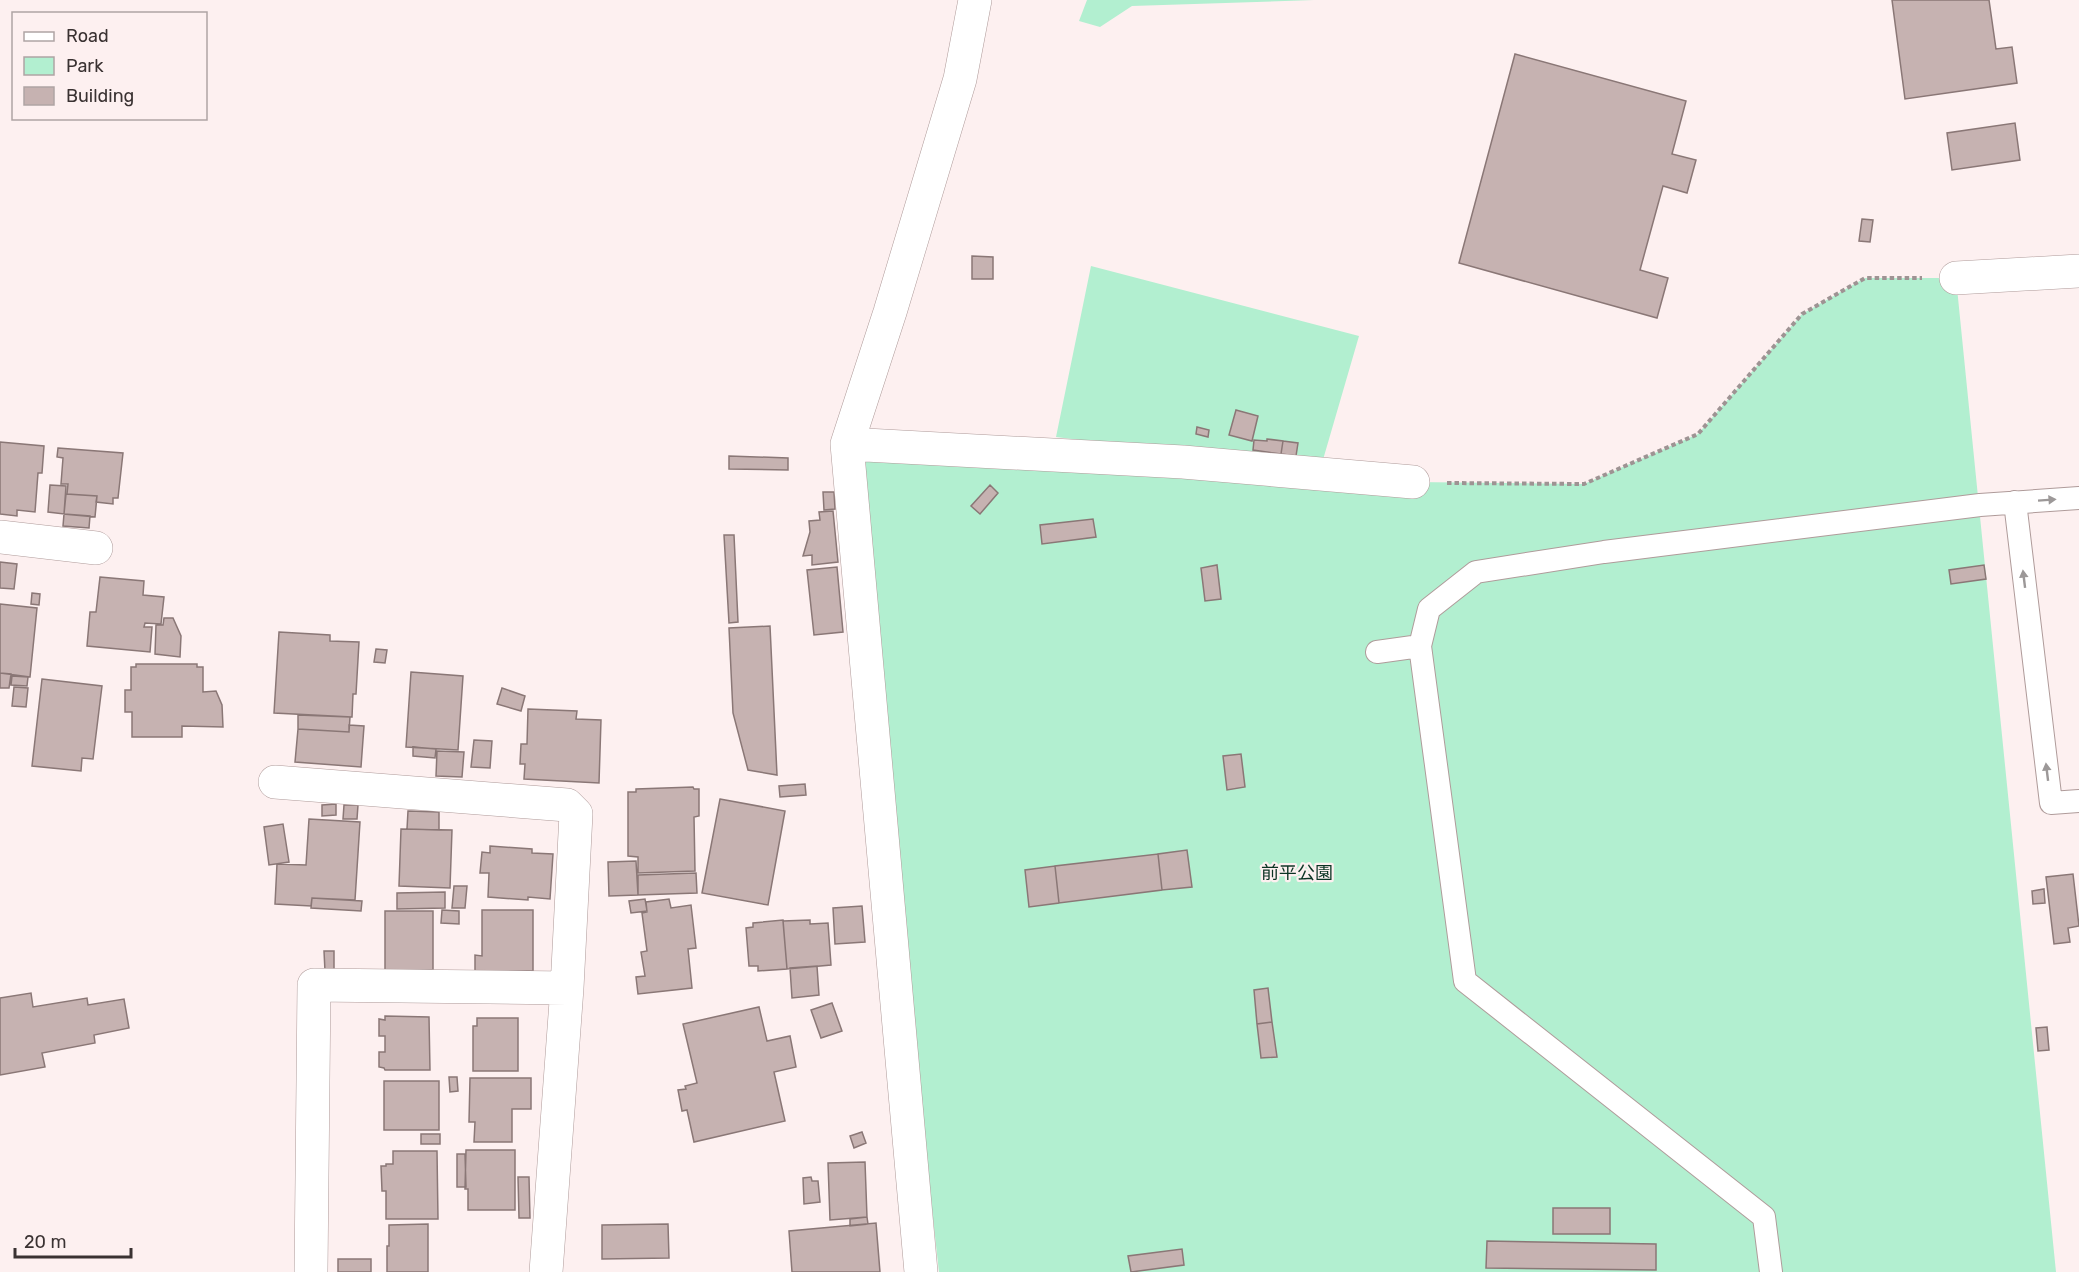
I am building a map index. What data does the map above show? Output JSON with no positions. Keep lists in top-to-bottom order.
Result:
{
  "parks": ["前平公園"],
  "legend": ["Road", "Park", "Building"],
  "scale_bar": "20 m"
}
